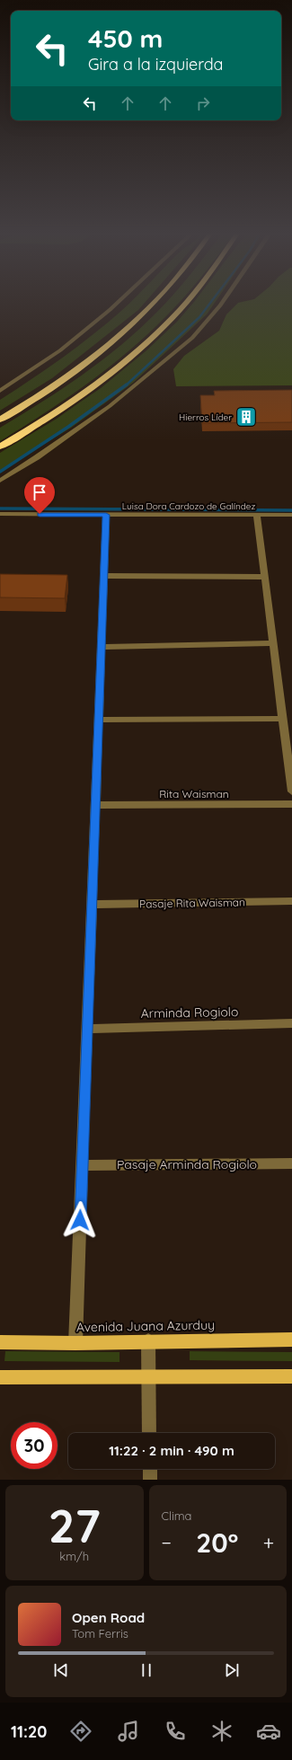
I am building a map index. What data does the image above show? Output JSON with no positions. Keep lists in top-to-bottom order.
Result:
{
  "streets": {
    "main road": ["Avenida Juana Azurduy"],
    "street": [
      "Luisa Dora Cardozo de Galíndez",
      "Rita Waisman",
      "Pasaje Rita Waisman",
      "Arminda Rogiolo",
      "Pasaje Arminda Rogiolo"
    ]
  },
  "places": {
    "building": ["Hierros Líder"]
  },
  "page": {
    "turn": ["450 m", "Gira a la izquierda"],
    "limit": "30",
    "trip": "11:22 · 2 min · 490 m",
    "tile": [
      ["27", "km/h"],
      "Clima"
    ],
    "heat": ["−", "20°", "+"],
    "song": ["Open Road", "Tom Ferris"],
    "tabs": "11:20"
  }
}
